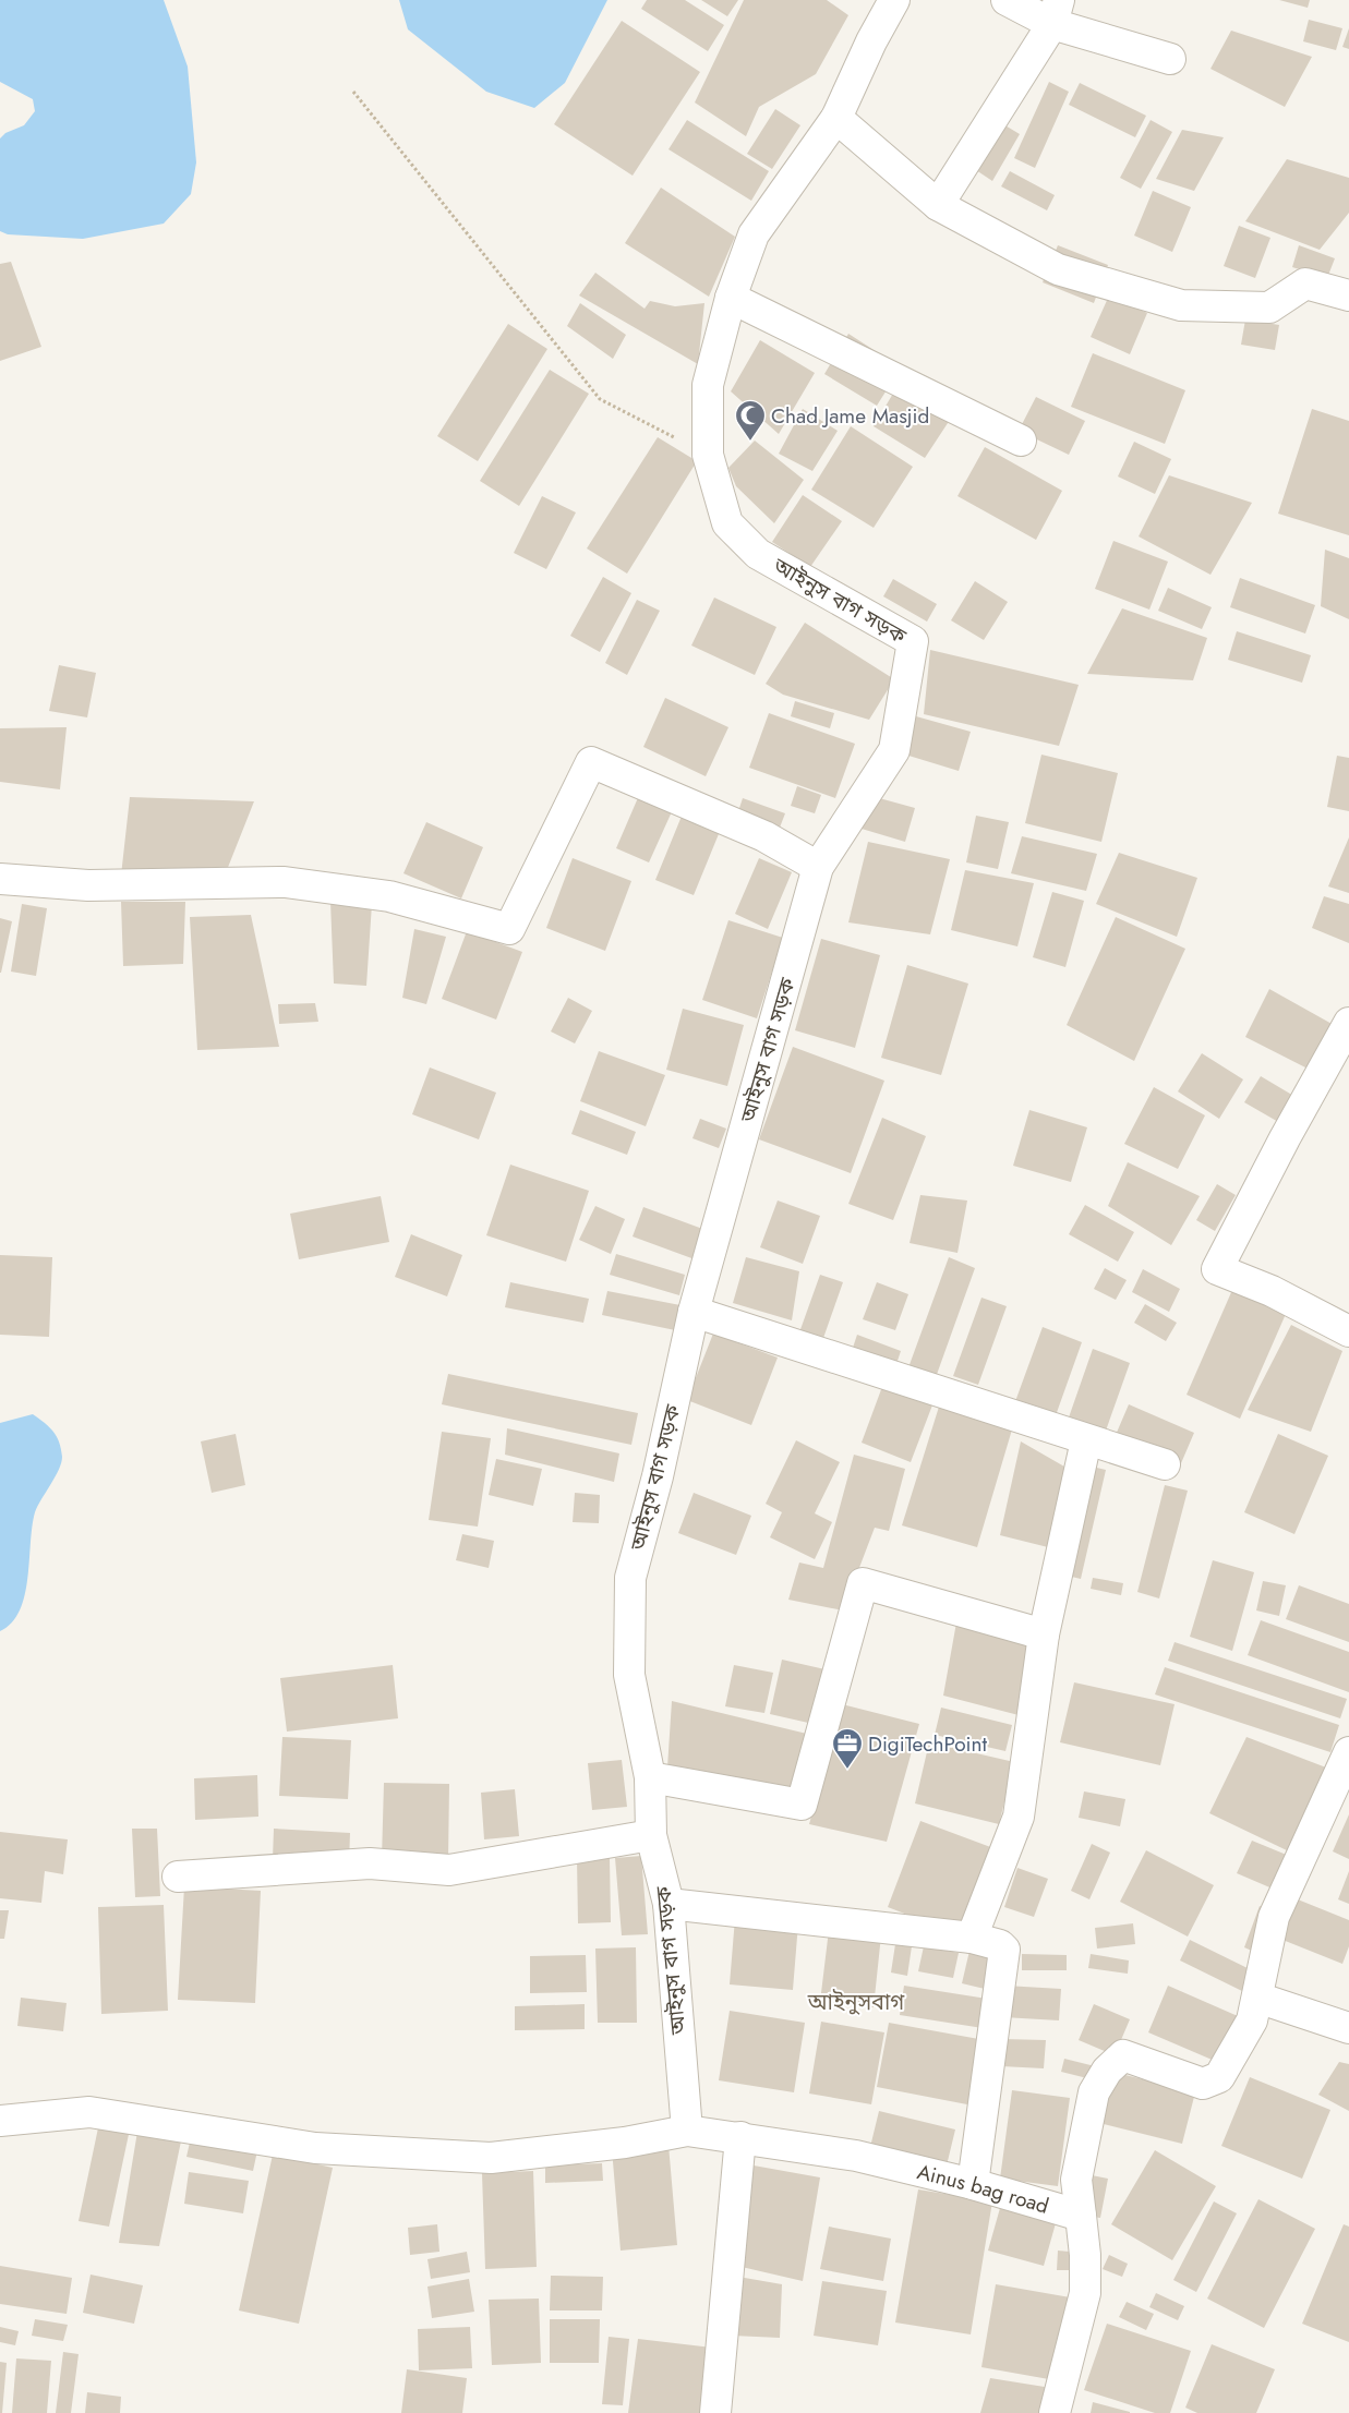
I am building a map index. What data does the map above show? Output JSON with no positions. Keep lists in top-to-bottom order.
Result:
{
  "streets": {
    "street": ["আইনুস বাগ সড়ক", "Ainus bag road"]
  },
  "crossings": [
    ["আইনুস বাগ সড়ক", "Ainus bag road"]
  ],
  "districts": ["আইনুসবাগ"],
  "places": {
    "mosque": ["Chad Jame Masjid"],
    "office": ["DigiTechPoint"]
  }
}
